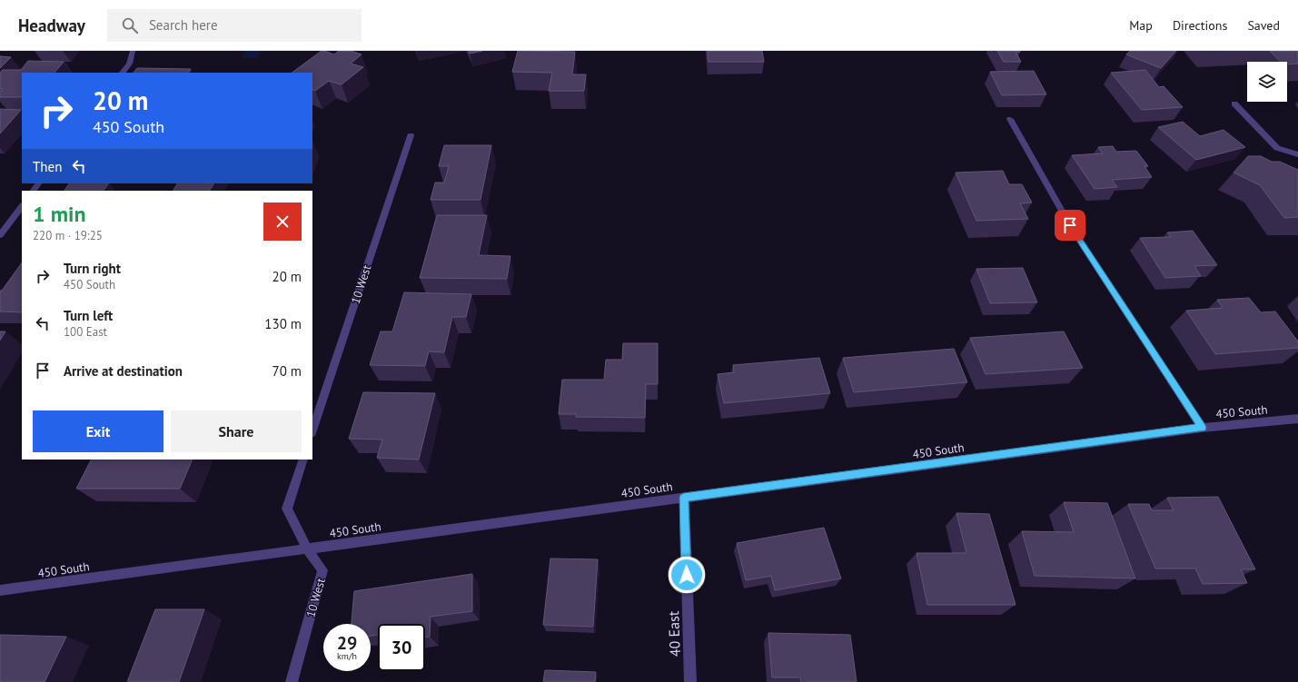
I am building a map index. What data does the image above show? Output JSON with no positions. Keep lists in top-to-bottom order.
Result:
{
  "streets": {
    "street": ["10 West", "450 South", "40 East"]
  },
  "crossings": [
    ["10 West", "450 South"],
    ["450 South", "40 East"]
  ],
  "page": {
    "header": "Headway",
    "search": "Search here",
    "nav": ["Map", "Directions", "Saved"],
    "turn": ["20 m", "450 South"],
    "then": "Then",
    "heading": ["1 min", "220 m · 19:25"],
    "list": [
      {
        "name": "Turn right",
        "note": "450 South",
        "value": "20 m"
      },
      {
        "name": "Turn left",
        "note": "100 East",
        "value": "130 m"
      },
      {
        "name": "Arrive at destination",
        "value": "70 m"
      }
    ],
    "buttons": ["Exit", "Share"],
    "speed": "29 km/h",
    "limit": "30"
  }
}
